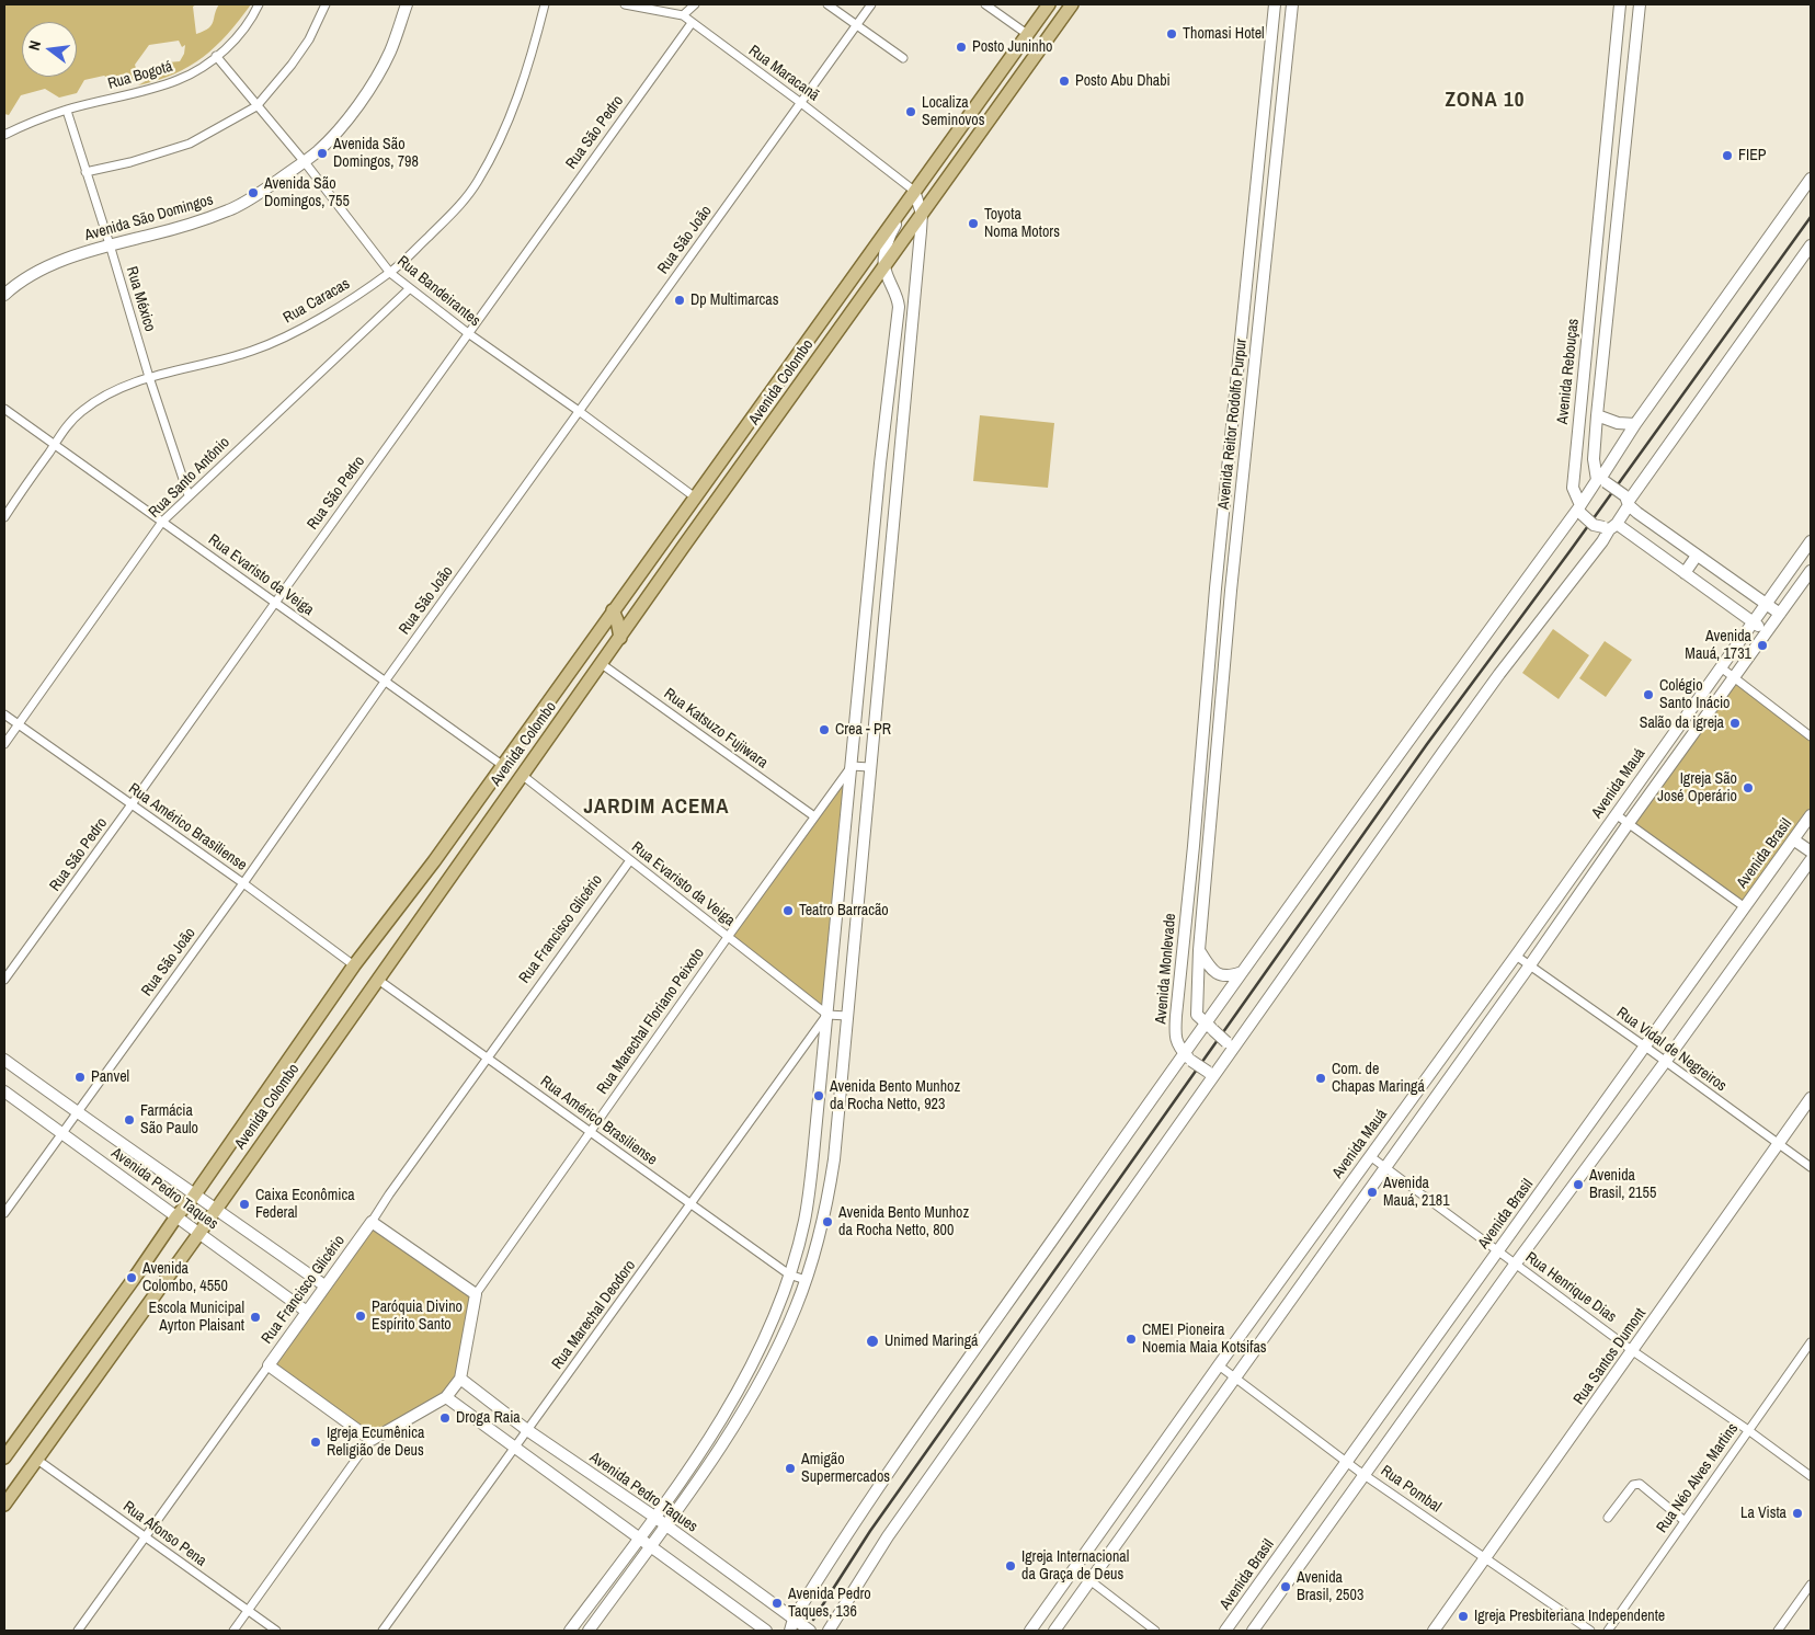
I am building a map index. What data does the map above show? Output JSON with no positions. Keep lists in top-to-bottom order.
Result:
{
  "streets": {
    "main road": [
      "Avenida São Domingos",
      "Avenida Rebouças",
      "Avenida Colombo",
      "Avenida Reitor Rodolfo Purpur",
      "Avenida Mauá",
      "Avenida Brasil",
      "Rua Francisco Glicério",
      "Avenida Monlevade",
      "Avenida Pedro Taques",
      "Rua Santos Dumont"
    ],
    "street": [
      "Rua Maracanã",
      "Rua Bogotá",
      "Rua São Pedro",
      "Rua São João",
      "Rua Bandeirantes",
      "Rua México",
      "Rua Caracas",
      "Rua Santo Antônio",
      "Rua Evaristo da Veiga",
      "Rua Katsuzo Fujiwara",
      "Rua Américo Brasiliense",
      "Rua Marechal Floriano Peixoto",
      "Rua Vidal de Negreiros",
      "Rua Henrique Dias",
      "Rua Marechal Deodoro",
      "Rua Néo Alves Martins",
      "Rua Pombal",
      "Rua Afonso Pena"
    ]
  },
  "crossings": [
    ["Rua Maracanã", "Rua São Pedro"],
    ["Rua Maracanã", "Rua São João"],
    ["Rua Maracanã", "Avenida Colombo"],
    ["Rua Bogotá", "Rua Bandeirantes"],
    ["Rua Bogotá", "Rua México"],
    ["Rua São Pedro", "Rua Bandeirantes"],
    ["Rua São Pedro", "Rua Evaristo da Veiga"],
    ["Rua São Pedro", "Rua Américo Brasiliense"],
    ["Avenida São Domingos", "Rua Bandeirantes"],
    ["Avenida São Domingos", "Rua México"],
    ["Rua São João", "Rua Bandeirantes"],
    ["Rua São João", "Rua Evaristo da Veiga"],
    ["Rua São João", "Rua Américo Brasiliense"],
    ["Rua São João", "Avenida Pedro Taques"],
    ["Rua Bandeirantes", "Rua Caracas"],
    ["Rua Bandeirantes", "Avenida Colombo"],
    ["Rua Bandeirantes", "Rua Santo Antônio"],
    ["Rua México", "Rua Caracas"],
    ["Rua México", "Rua Santo Antônio"],
    ["Rua Caracas", "Rua Evaristo da Veiga"],
    ["Avenida Colombo", "Rua Evaristo da Veiga"],
    ["Avenida Colombo", "Rua Katsuzo Fujiwara"],
    ["Avenida Colombo", "Rua Américo Brasiliense"],
    ["Avenida Colombo", "Avenida Pedro Taques"],
    ["Avenida Colombo", "Rua Afonso Pena"],
    ["Avenida Reitor Rodolfo Purpur", "Avenida Monlevade"],
    ["Rua Santo Antônio", "Rua Evaristo da Veiga"],
    ["Rua Santo Antônio", "Rua Américo Brasiliense"],
    ["Rua Evaristo da Veiga", "Rua Francisco Glicério"],
    ["Rua Evaristo da Veiga", "Rua Marechal Floriano Peixoto"],
    ["Rua Evaristo da Veiga", "Rua Marechal Deodoro"],
    ["Rua Katsuzo Fujiwara", "Rua Marechal Floriano Peixoto"],
    ["Avenida Mauá", "Rua Vidal de Negreiros"],
    ["Avenida Mauá", "Rua Henrique Dias"],
    ["Avenida Mauá", "Rua Pombal"],
    ["Rua Américo Brasiliense", "Rua Francisco Glicério"],
    ["Rua Américo Brasiliense", "Rua Marechal Floriano Peixoto"],
    ["Rua Américo Brasiliense", "Rua Marechal Deodoro"],
    ["Avenida Brasil", "Rua Vidal de Negreiros"],
    ["Avenida Brasil", "Rua Henrique Dias"],
    ["Avenida Brasil", "Rua Pombal"],
    ["Rua Francisco Glicério", "Avenida Pedro Taques"],
    ["Rua Francisco Glicério", "Rua Afonso Pena"],
    ["Rua Vidal de Negreiros", "Rua Santos Dumont"],
    ["Avenida Pedro Taques", "Rua Marechal Deodoro"],
    ["Rua Henrique Dias", "Rua Santos Dumont"],
    ["Rua Henrique Dias", "Rua Néo Alves Martins"],
    ["Rua Santos Dumont", "Rua Pombal"]
  ],
  "districts": ["ZONA 10", "JARDIM ACEMA"],
  "places": [
    "Thomasi Hotel",
    "Posto Juninho",
    "Posto Abu Dhabi",
    "Localiza Seminovos",
    "Avenida São Domingos, 798",
    "FIEP",
    "Avenida São Domingos, 755",
    "Toyota Noma Motors",
    "Dp Multimarcas",
    "Avenida Mauá, 1731",
    "Colégio Santo Inácio",
    "Salão da igreja",
    "Crea - PR",
    "Igreja São José Operário",
    "Teatro Barracão",
    "Panvel",
    "Com. de Chapas Maringá",
    "Avenida Bento Munhoz da Rocha Netto, 923",
    "Farmácia São Paulo",
    "Avenida Brasil, 2155",
    "Avenida Mauá, 2181",
    "Caixa Econômica Federal",
    "Avenida Bento Munhoz da Rocha Netto, 800",
    "Avenida Colombo, 4550",
    "Paróquia Divino Espírito Santo",
    "Escola Municipal Ayrton Plaisant",
    "CMEI Pioneira Noemia Maia Kotsifas",
    "Unimed Maringá",
    "Droga Raia",
    "Igreja Ecumênica Religião de Deus",
    "Amigão Supermercados",
    "La Vista",
    "Igreja Internacional da Graça de Deus",
    "Avenida Brasil, 2503",
    "Avenida Pedro Taques, 136",
    "Igreja Presbiteriana Independente"
  ],
  "north": "left"
}
